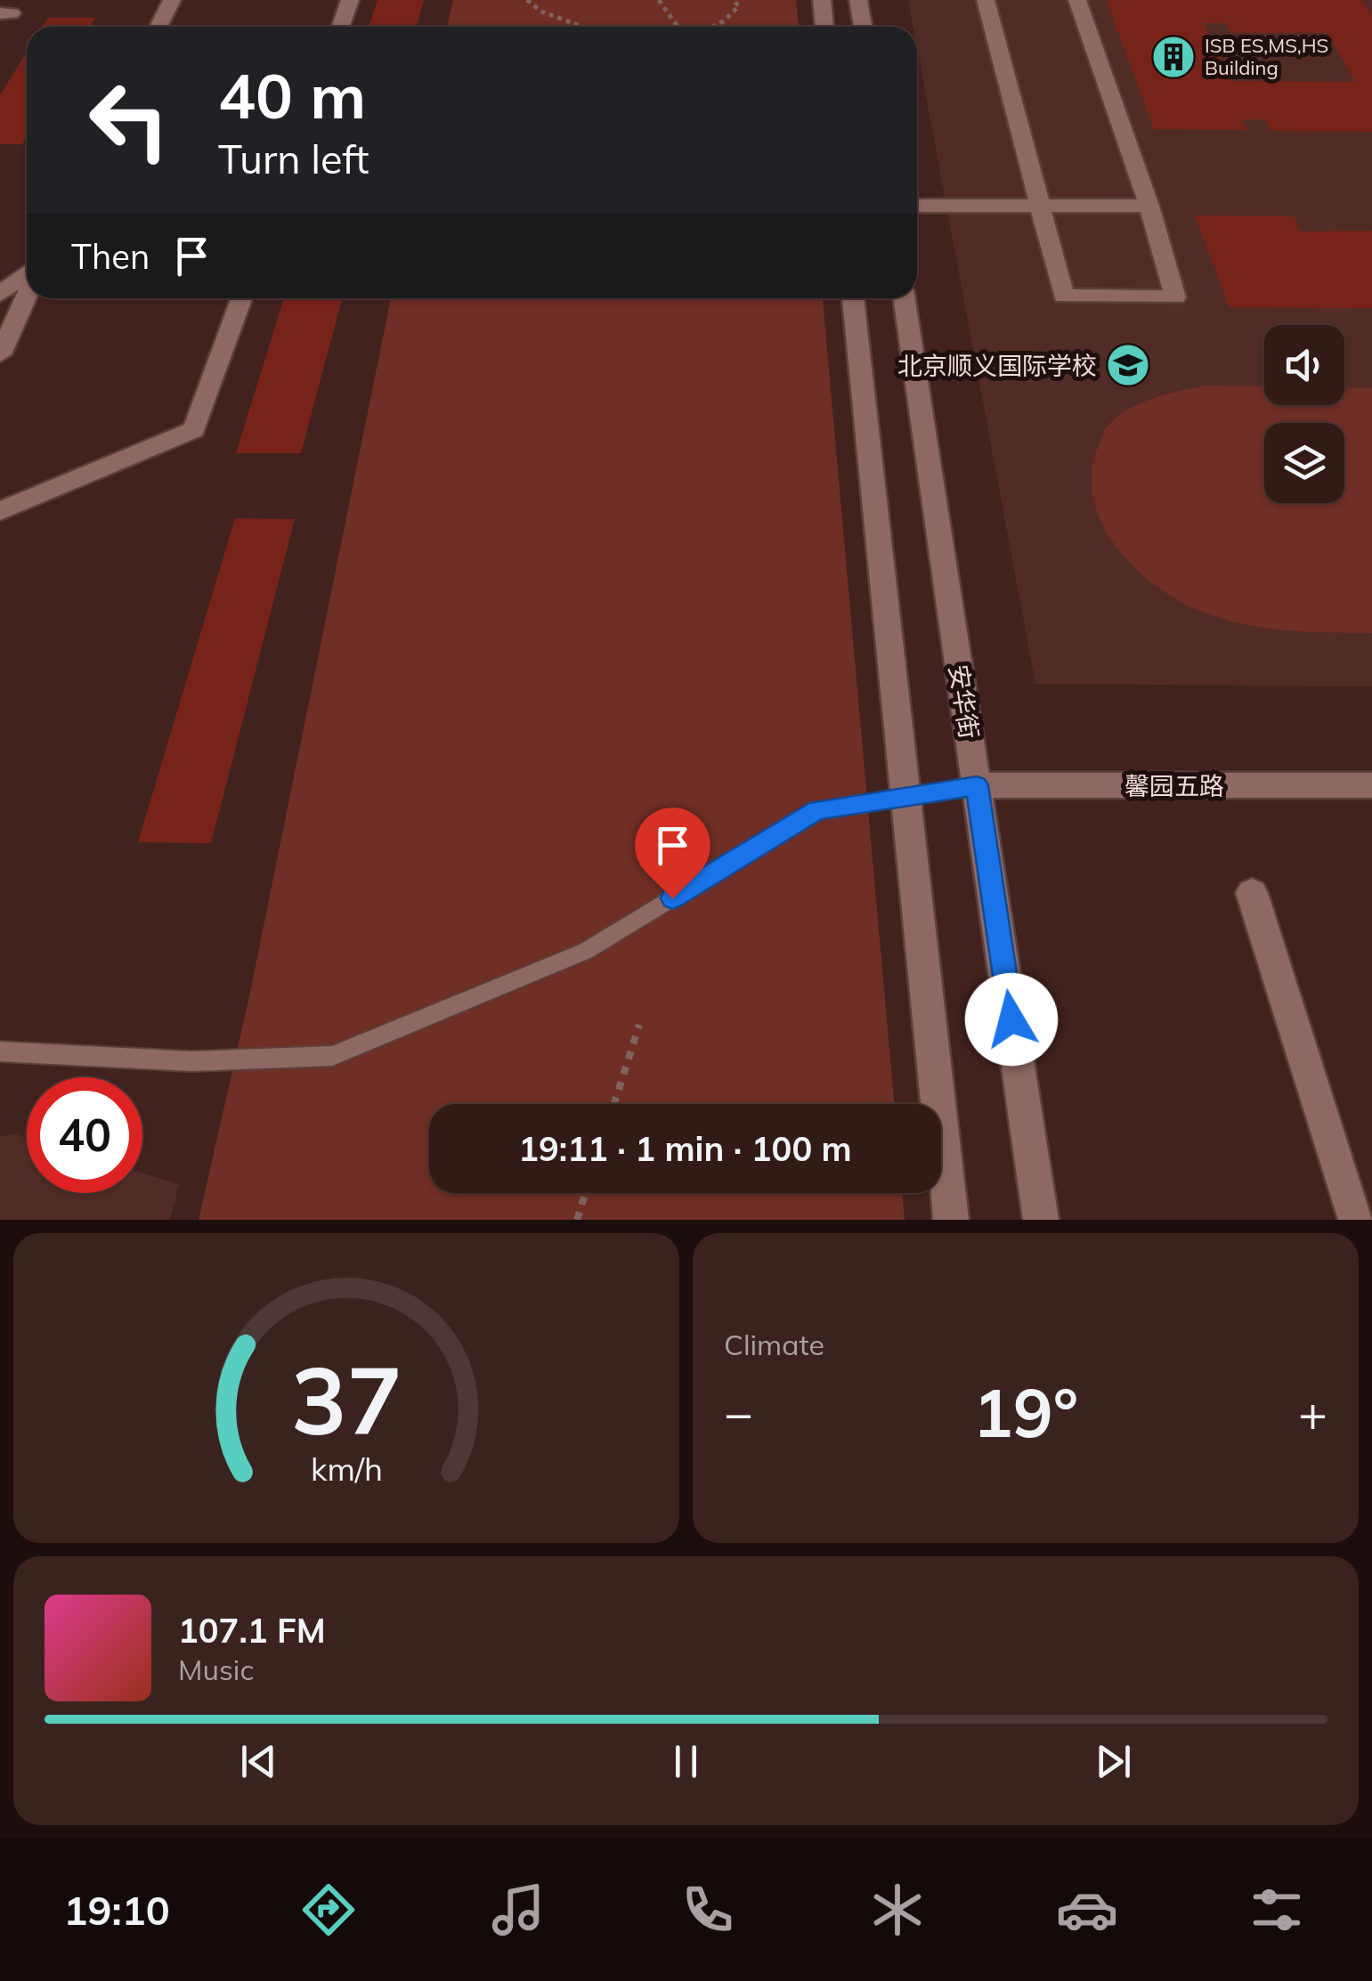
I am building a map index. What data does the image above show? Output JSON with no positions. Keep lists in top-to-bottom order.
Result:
{
  "streets": {
    "street": ["安华街", "馨园五路"]
  },
  "crossings": [
    ["安华街", "馨园五路"]
  ],
  "places": {
    "building": ["ISB ES,MS,HS Building"],
    "school or university": ["北京顺义国际学校"]
  },
  "page": {
    "turn": ["40 m", "Turn left"],
    "then": "Then",
    "limit": "40",
    "trip": "19:11 · 1 min · 100 m",
    "tile": "Climate",
    "heat": ["−", "19°", "+"],
    "song": ["107.1 FM", "Music"],
    "tabs": "19:10",
    "gauge": ["37", "km/h"]
  }
}
